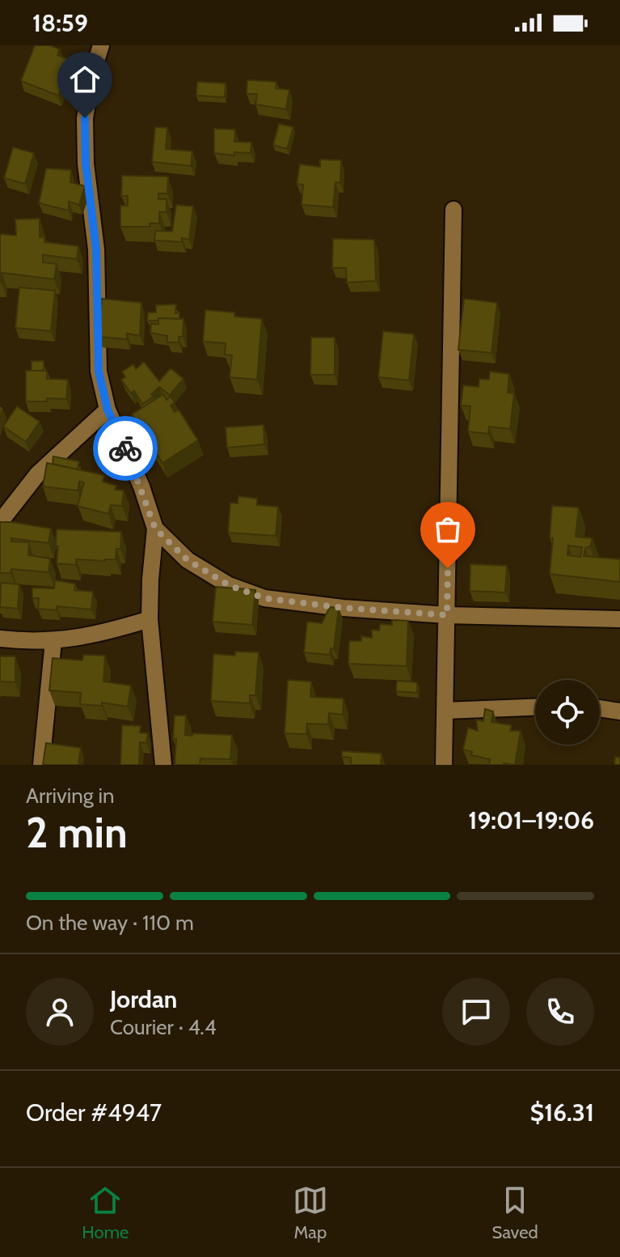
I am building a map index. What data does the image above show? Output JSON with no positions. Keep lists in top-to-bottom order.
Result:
{
  "page": {
    "status": "18:59",
    "heading": ["2 min", "Arriving in", "19:01–19:06"],
    "panel": [
      "Jordan",
      "Courier · 4.4",
      "Order #4947",
      "$16.31"
    ],
    "bar": "On the way · 110 m",
    "tabs": ["Home", "Map", "Saved"]
  }
}
